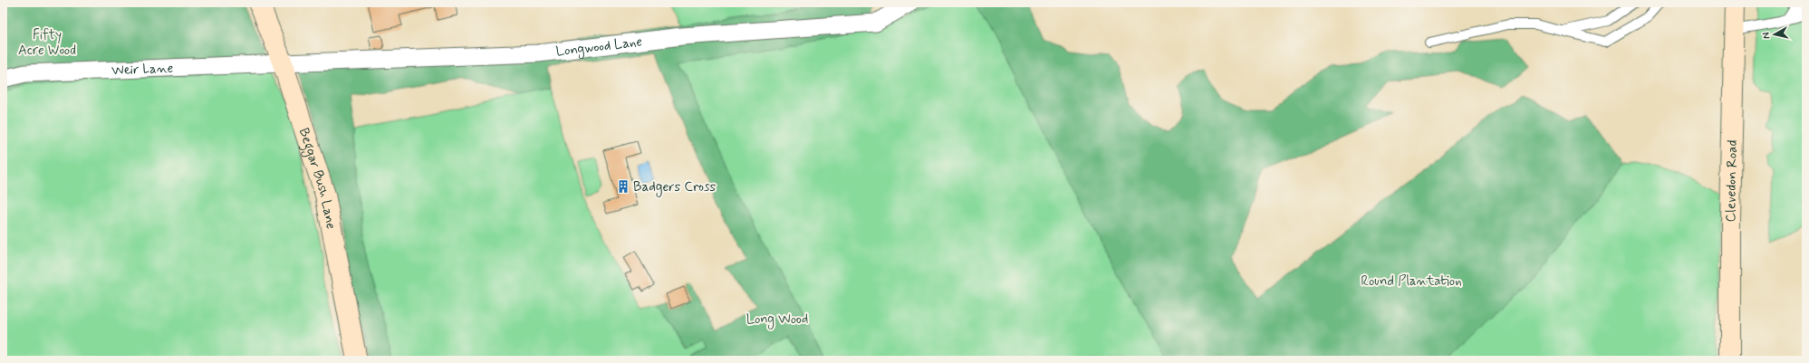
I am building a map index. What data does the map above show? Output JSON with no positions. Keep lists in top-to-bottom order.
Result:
{
  "streets": {
    "main road": ["Beggar Bush Lane", "Clevedon Road"],
    "street": ["Longwood Lane", "Weir Lane"]
  },
  "crossings": [
    ["Longwood Lane", "Weir Lane"],
    ["Longwood Lane", "Beggar Bush Lane"],
    ["Weir Lane", "Beggar Bush Lane"]
  ],
  "parks": ["Fifty Acre Wood", "Round Plantation", "Long Wood"],
  "places": {
    "building": ["Badgers Cross"]
  },
  "north": "left"
}
